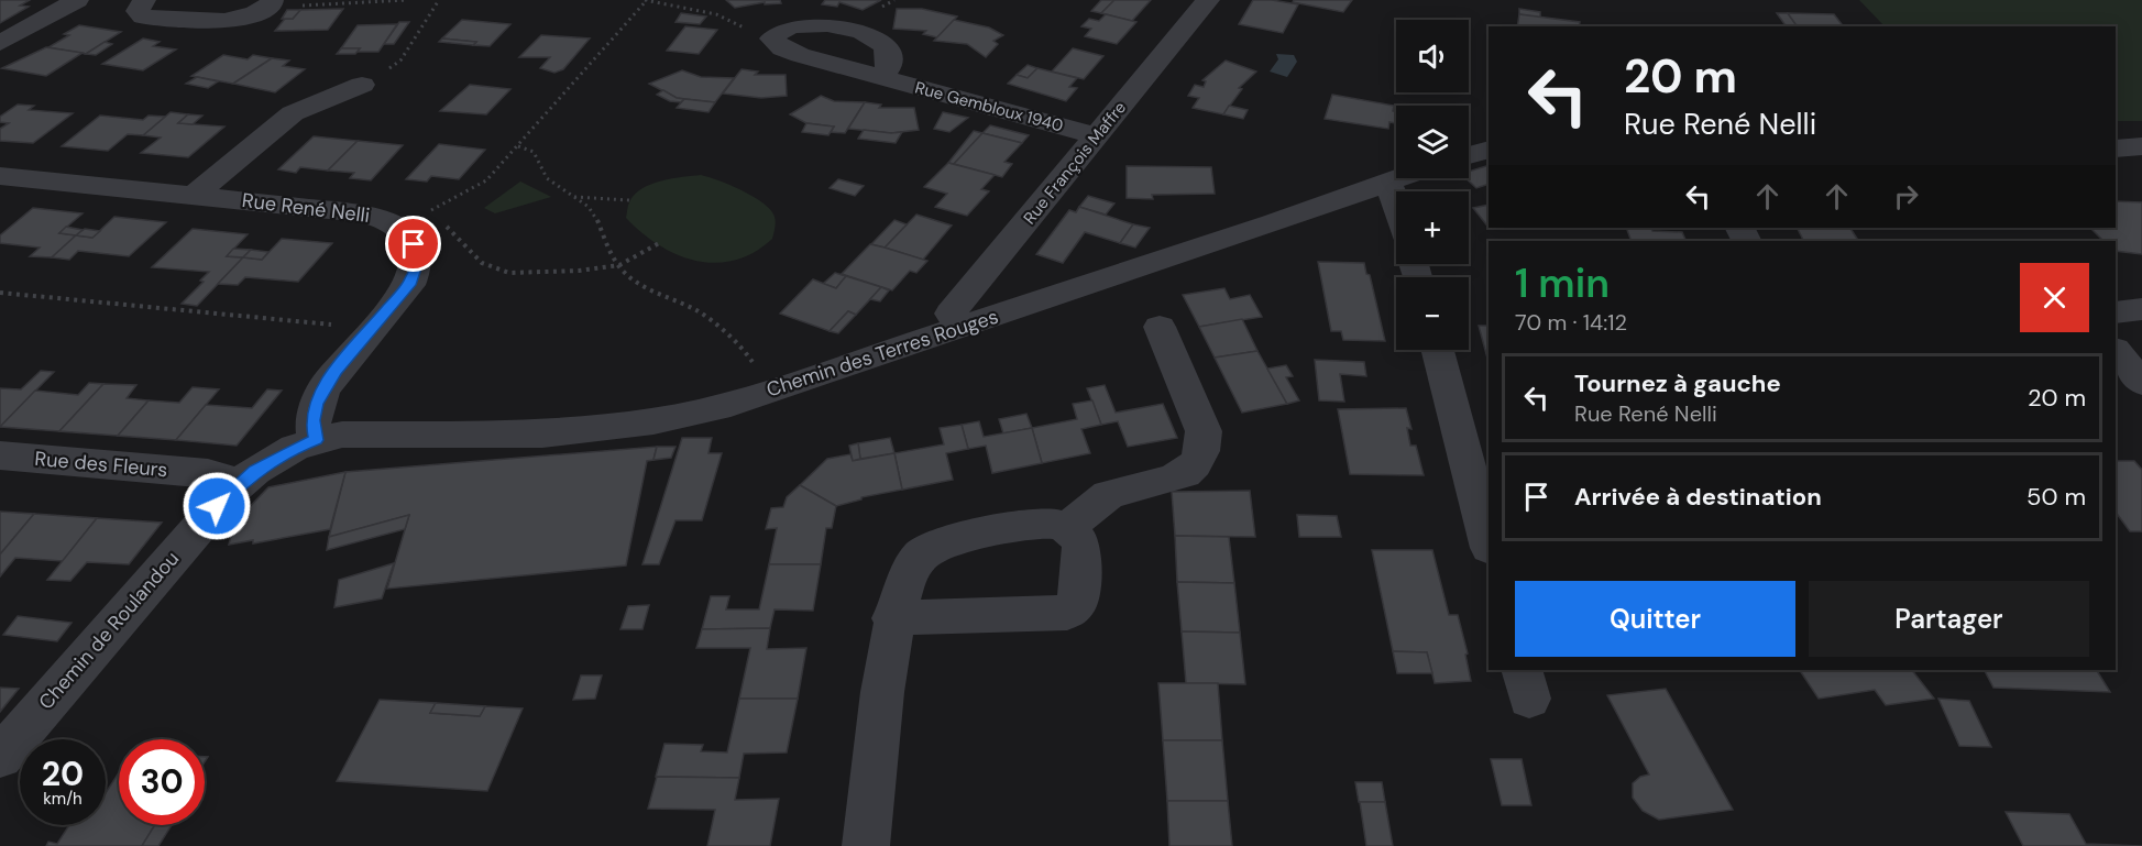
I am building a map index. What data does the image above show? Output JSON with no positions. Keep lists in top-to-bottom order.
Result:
{
  "streets": {
    "street": [
      "Rue Gembloux 1940",
      "Rue François Maffre",
      "Rue René Nelli",
      "Chemin des Terres Rouges",
      "Rue des Fleurs",
      "Chemin de Roulandou"
    ]
  },
  "crossings": [
    ["Rue Gembloux 1940", "Rue François Maffre"],
    ["Rue François Maffre", "Chemin des Terres Rouges"],
    ["Chemin des Terres Rouges", "Chemin de Roulandou"],
    ["Rue des Fleurs", "Chemin de Roulandou"]
  ],
  "page": {
    "map_buttons": ["+", "−"],
    "turn": ["20 m", "Rue René Nelli"],
    "heading": ["1 min", "70 m · 14:12"],
    "list": [
      {
        "name": "Tournez à gauche",
        "note": "Rue René Nelli",
        "value": "20 m"
      },
      {
        "name": "Arrivée à destination",
        "value": "50 m"
      }
    ],
    "buttons": ["Quitter", "Partager"],
    "speed": "20 km/h",
    "limit": "30"
  }
}
